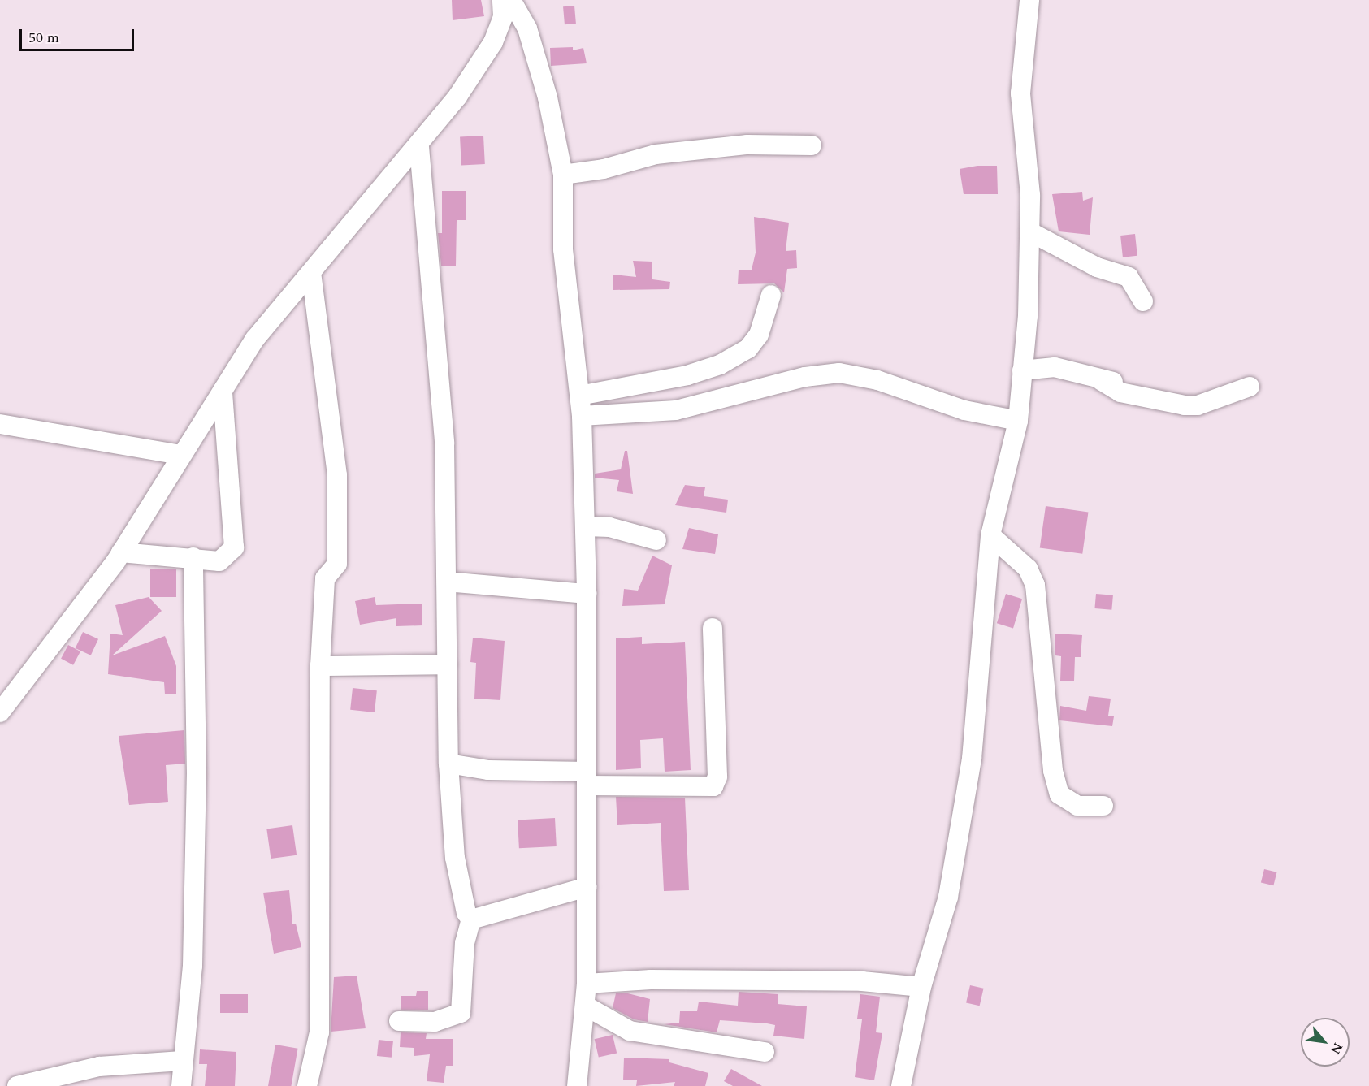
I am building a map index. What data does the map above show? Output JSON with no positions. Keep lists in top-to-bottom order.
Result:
{
  "scale_bar": "50 m",
  "north": "bottom right"
}
